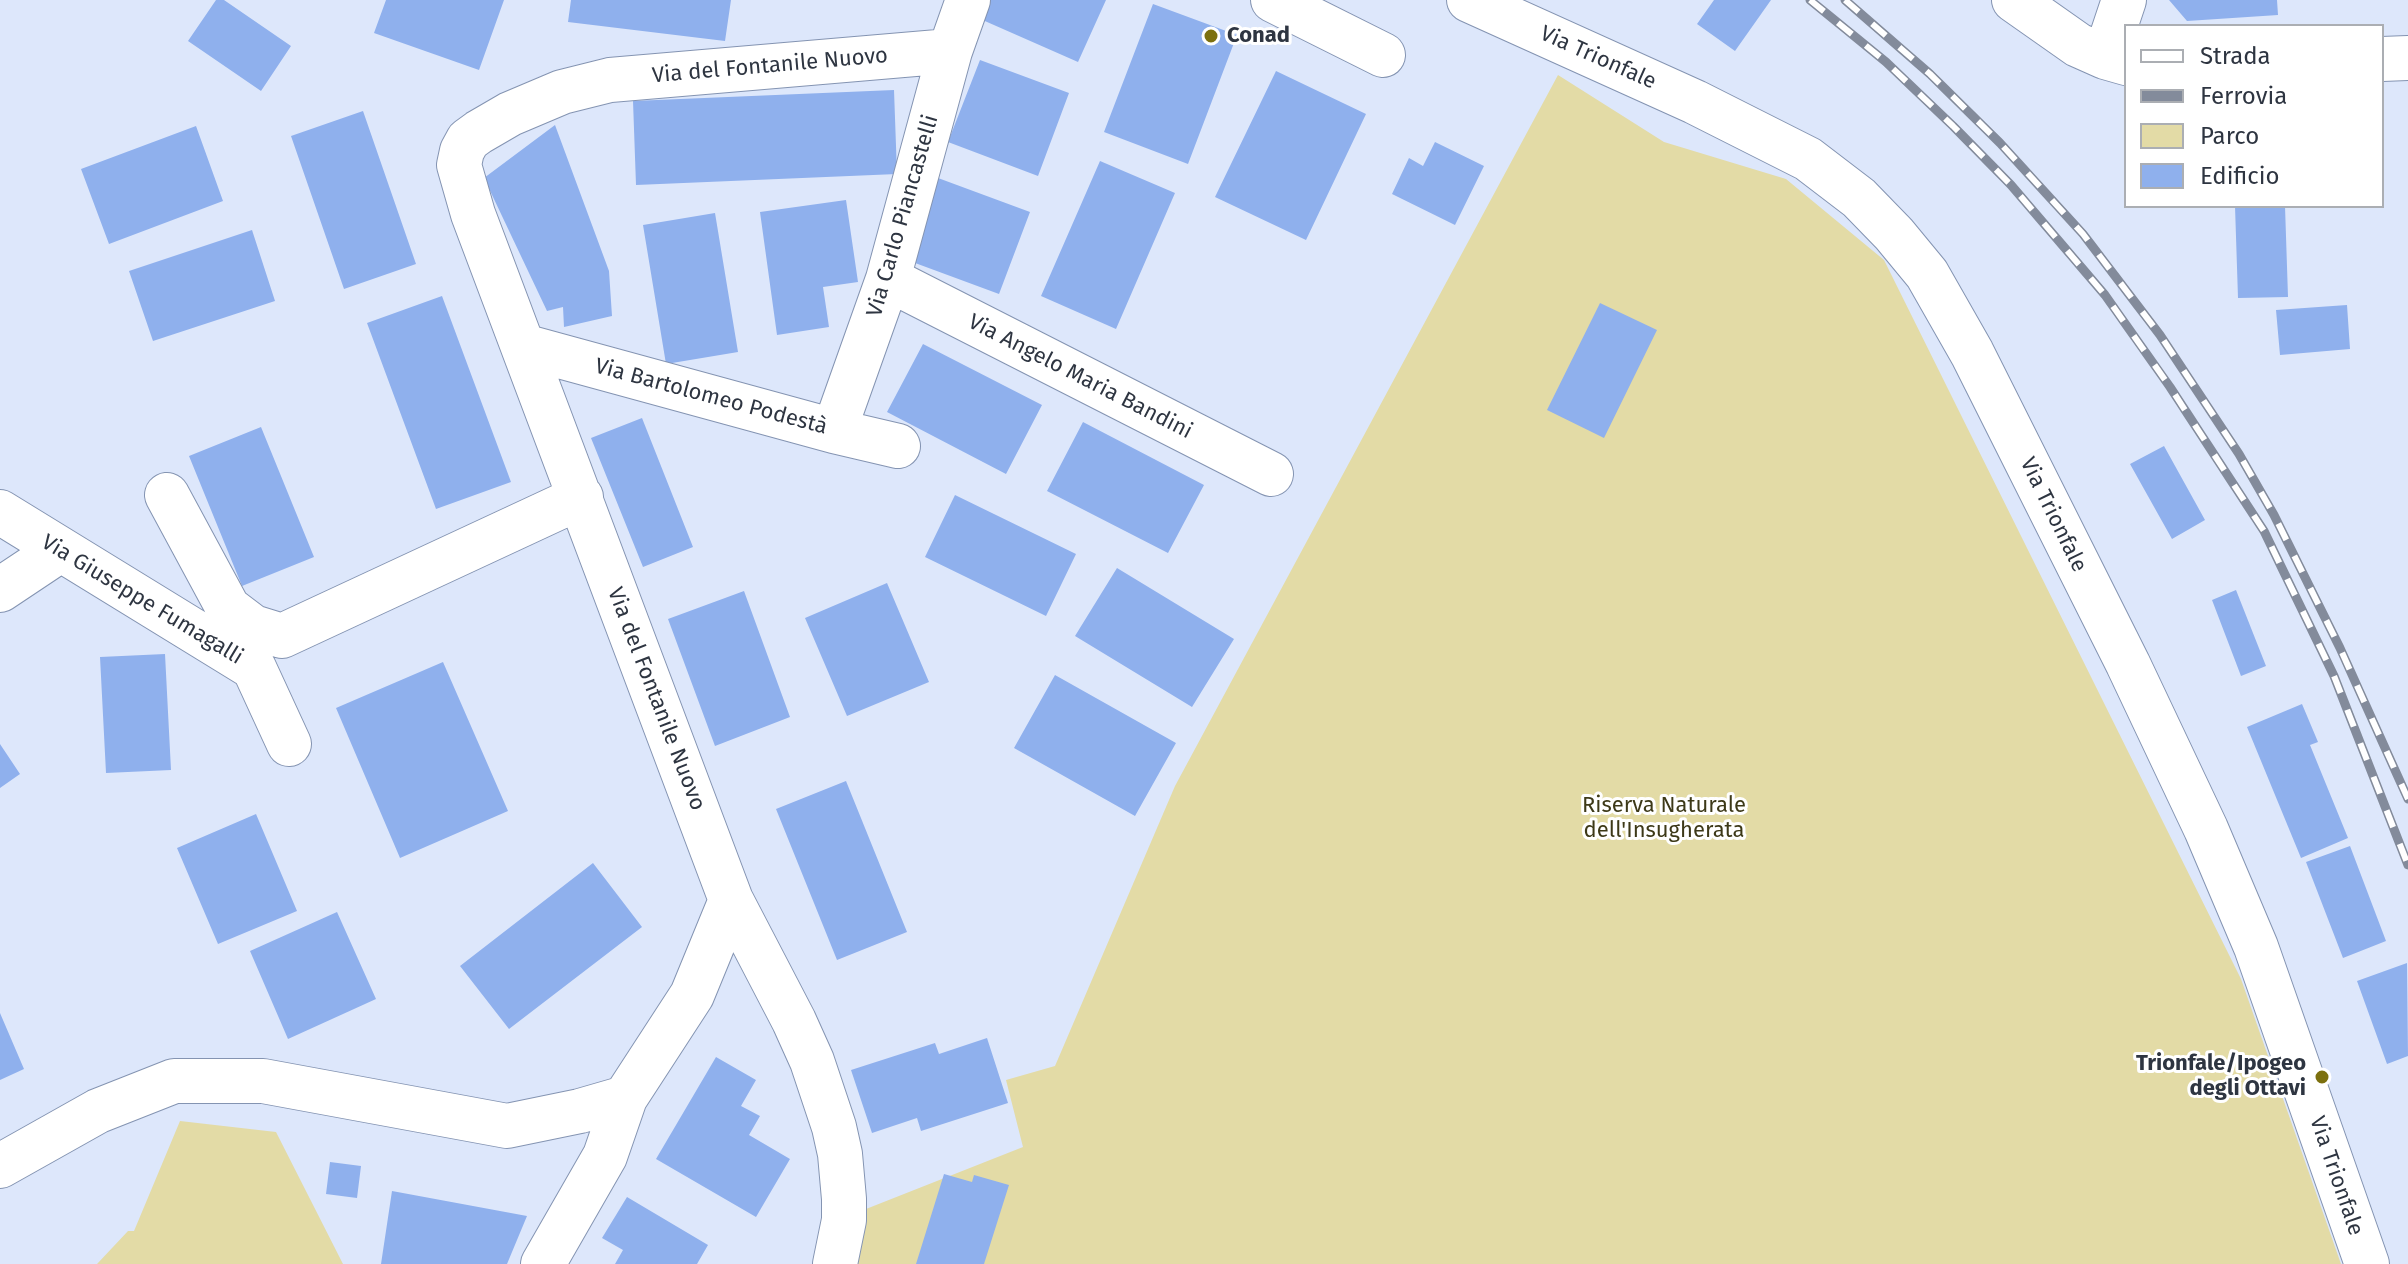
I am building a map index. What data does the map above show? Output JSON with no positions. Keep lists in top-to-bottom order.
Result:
{
  "streets": {
    "street": [
      "Via Trionfale",
      "Via del Fontanile Nuovo",
      "Via Carlo Piancastelli",
      "Via Angelo Maria Bandini",
      "Via Bartolomeo Podestà",
      "Via Giuseppe Fumagalli"
    ]
  },
  "crossings": [
    ["Via del Fontanile Nuovo", "Via Carlo Piancastelli"],
    ["Via del Fontanile Nuovo", "Via Bartolomeo Podestà"],
    ["Via Carlo Piancastelli", "Via Angelo Maria Bandini"],
    ["Via Carlo Piancastelli", "Via Bartolomeo Podestà"]
  ],
  "parks": ["Riserva Naturale dell'Insugherata"],
  "places": ["Conad", "Trionfale/Ipogeo degli Ottavi"],
  "legend": [
    "Strada",
    "Ferrovia",
    "Parco",
    "Edificio"
  ]
}
